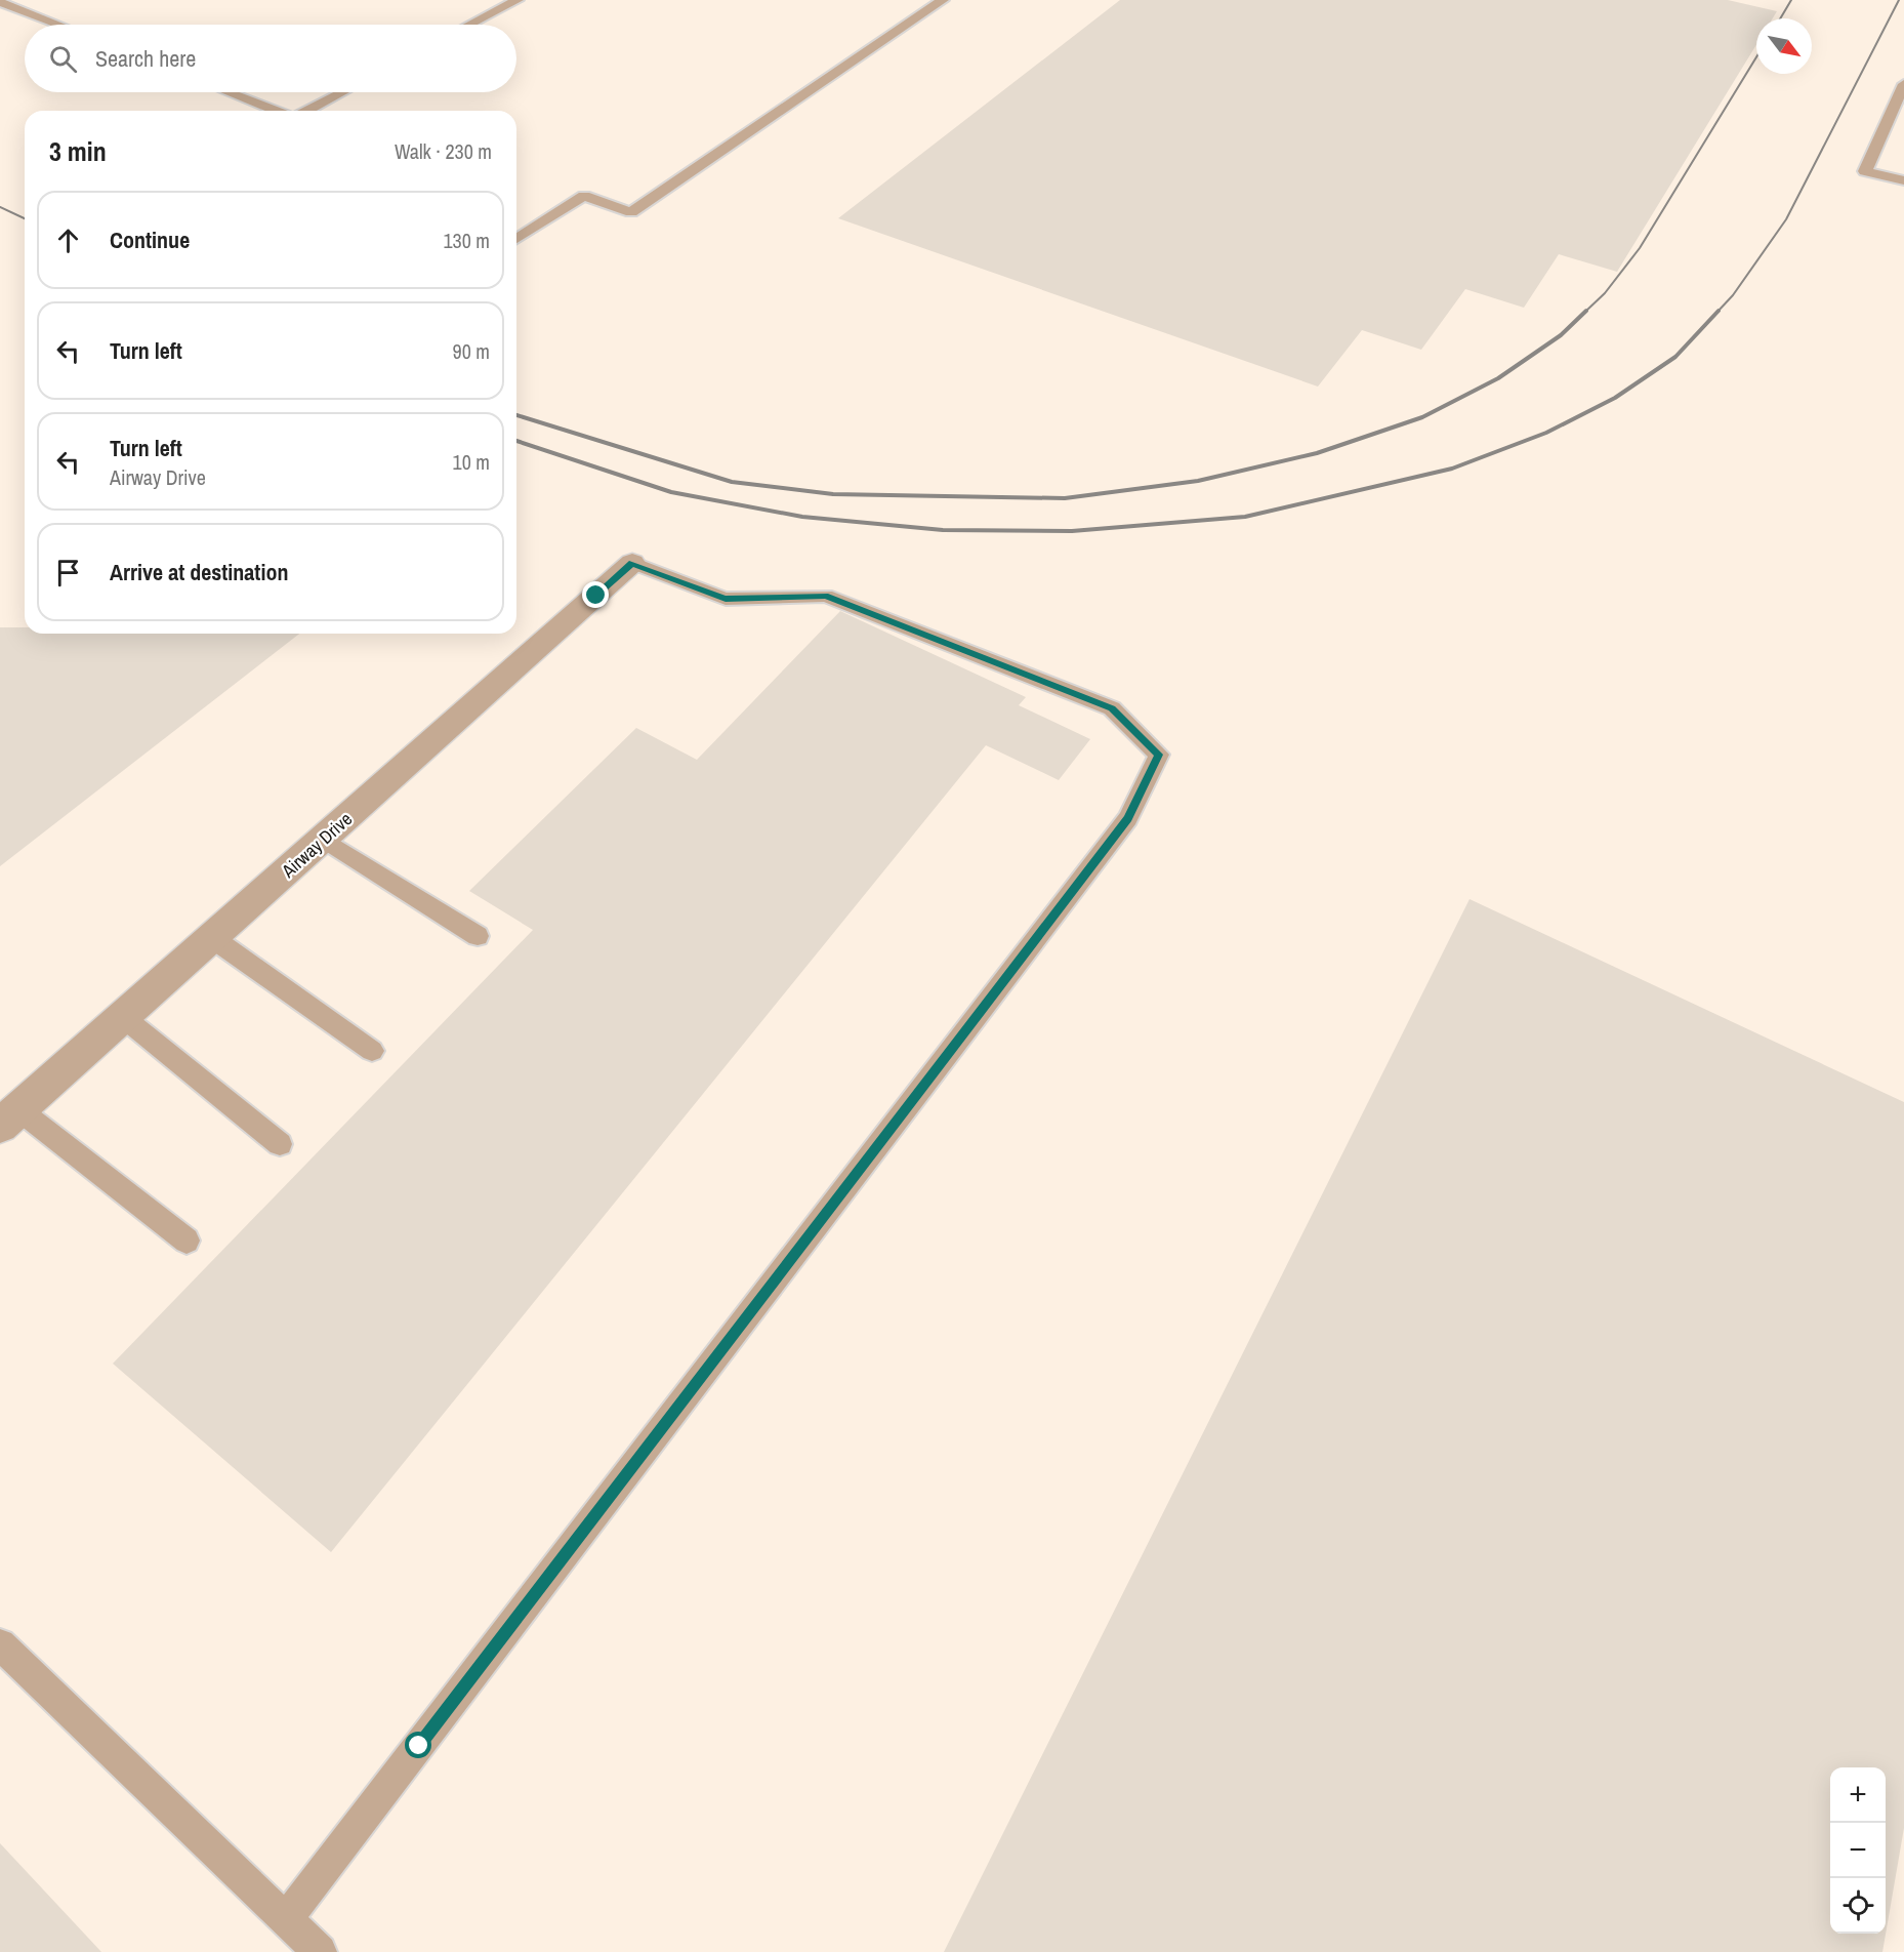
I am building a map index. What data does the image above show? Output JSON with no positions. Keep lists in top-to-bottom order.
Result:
{
  "streets": {
    "street": ["Airway Drive"]
  },
  "north": "bottom right",
  "page": {
    "search": "Search here",
    "heading": ["3 min", "Walk · 230 m"],
    "list": [
      ["Continue", "130 m"],
      ["Turn left", "90 m"],
      ["Turn left", "Airway Drive", "10 m"],
      "Arrive at destination"
    ],
    "map_buttons": ["+", "−"]
  }
}
